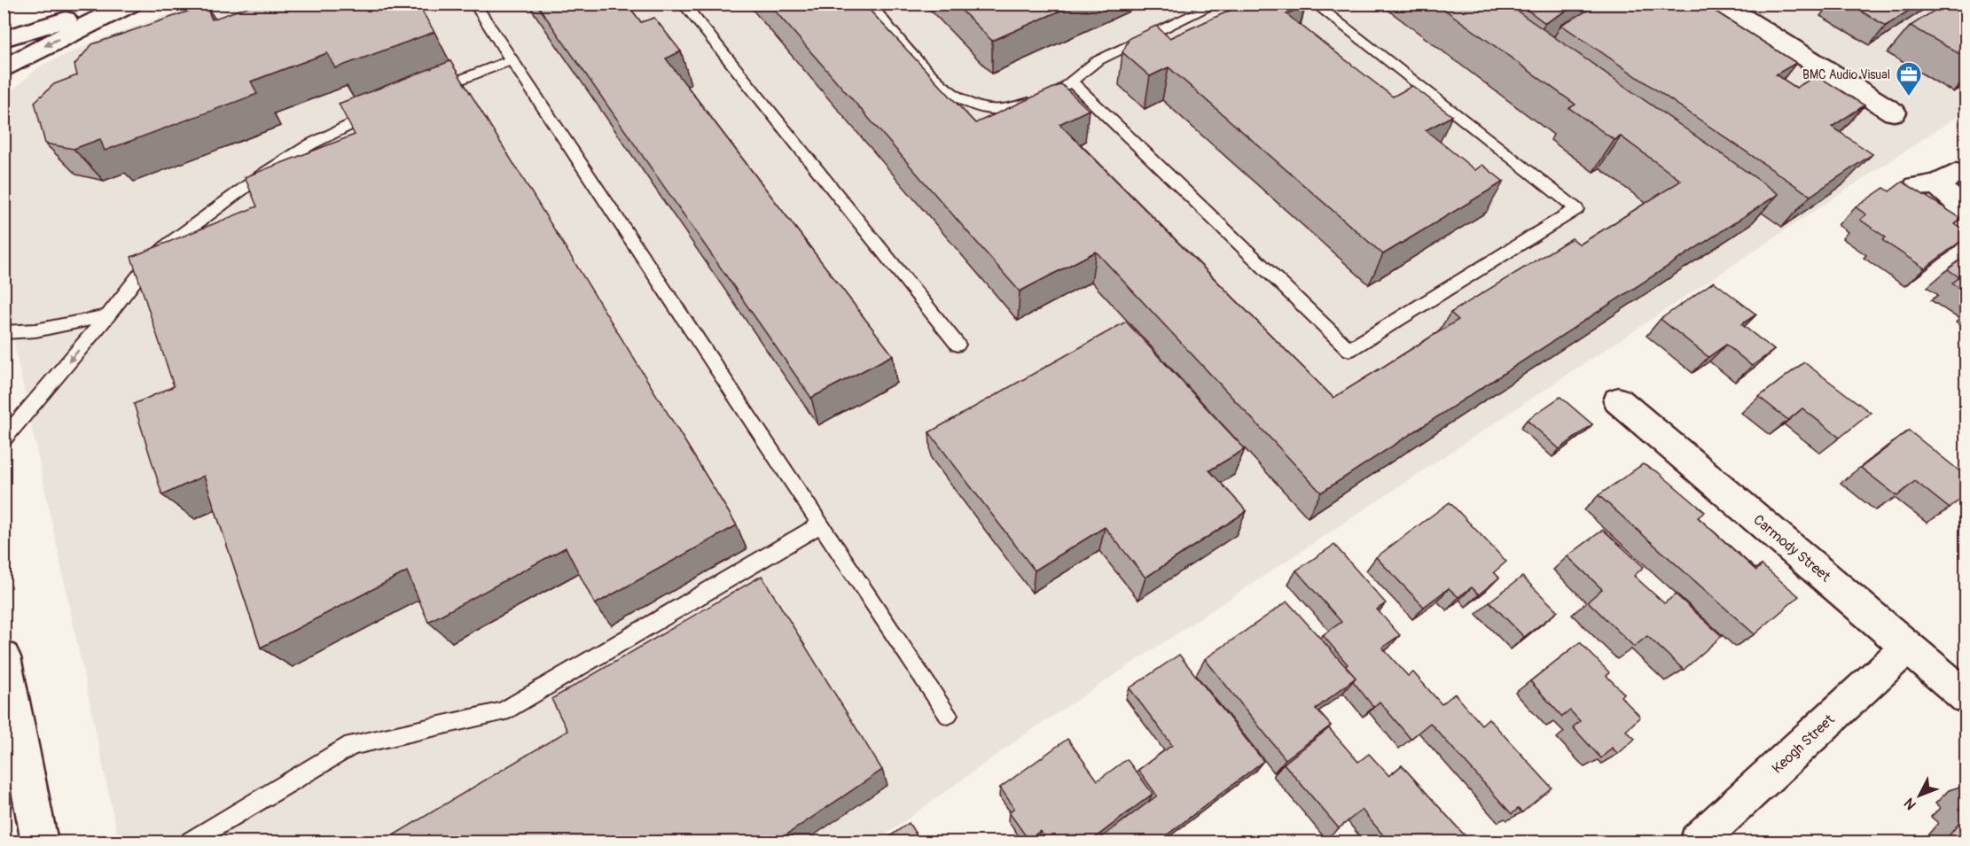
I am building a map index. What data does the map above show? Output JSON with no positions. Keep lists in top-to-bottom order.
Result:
{
  "streets": {
    "street": ["Carmody Street", "Keogh Street"]
  },
  "crossings": [
    ["Carmody Street", "Keogh Street"]
  ],
  "places": {
    "office": ["BMC Audio Visual"]
  },
  "north": "bottom left"
}
